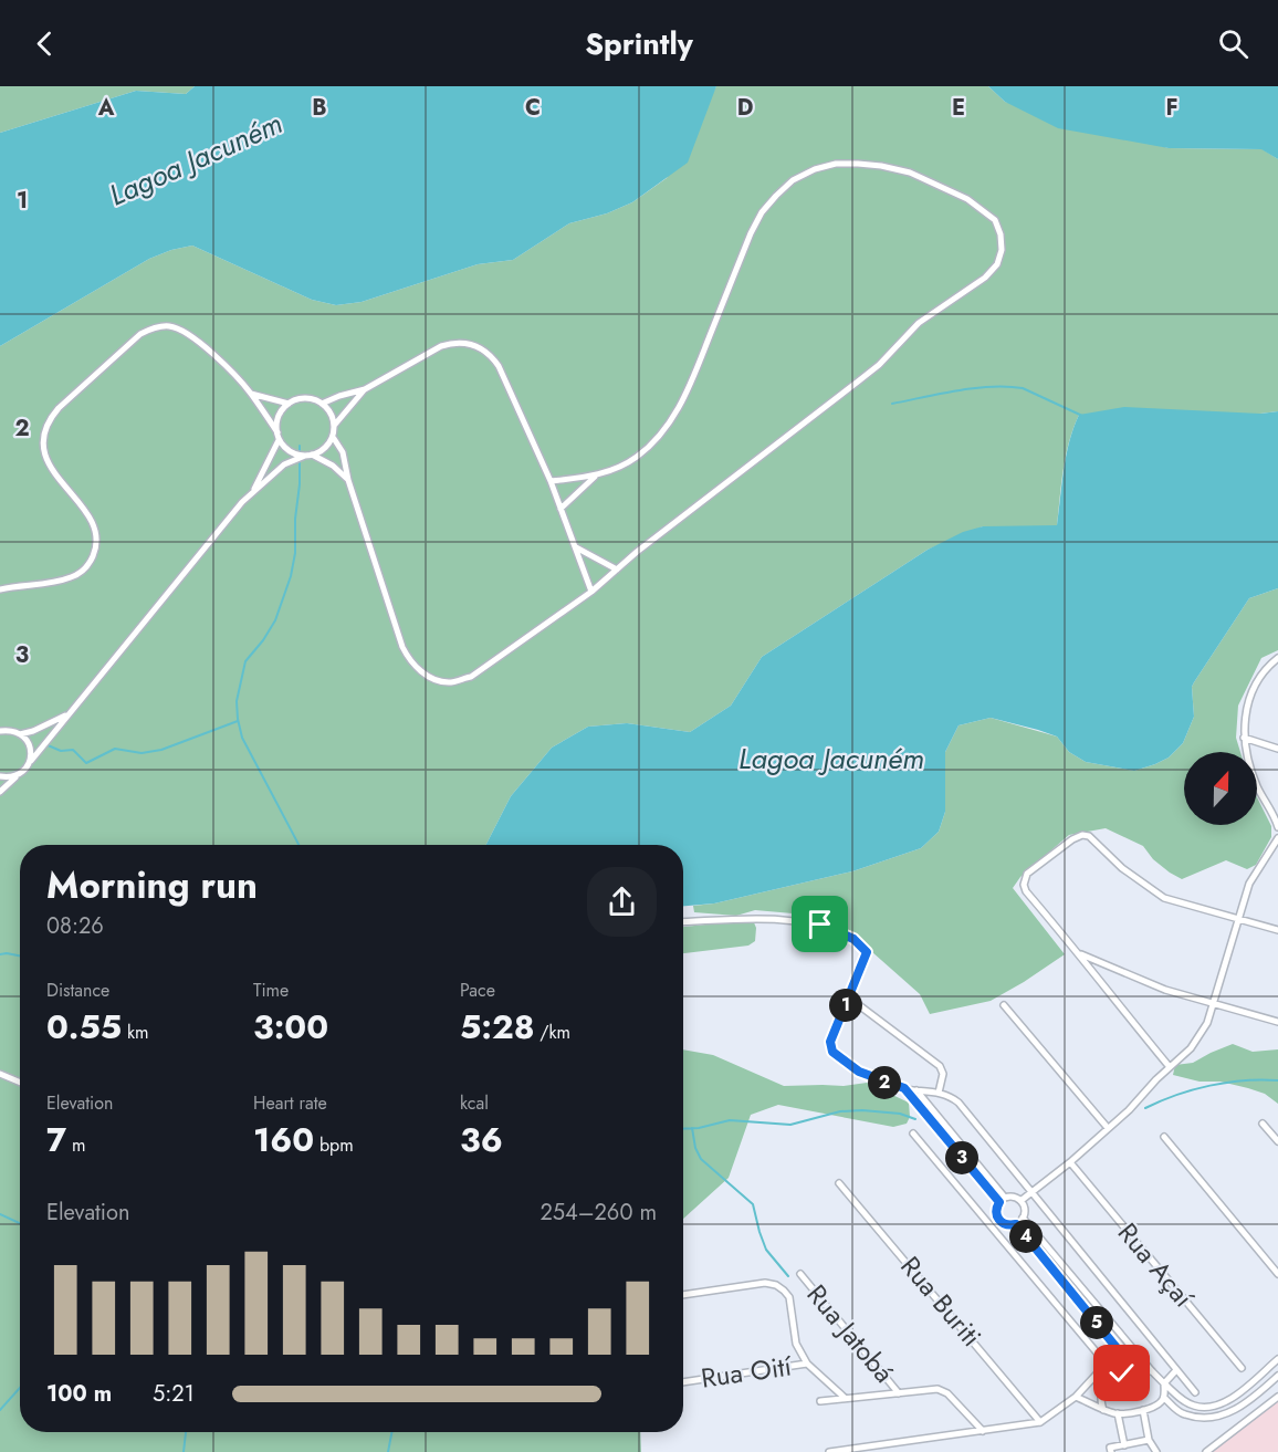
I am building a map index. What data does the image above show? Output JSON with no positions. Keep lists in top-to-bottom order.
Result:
{
  "streets": {
    "street": [
      "Rua Açaí",
      "Rua Buriti",
      "Rua Jatobá",
      "Rua Oití"
    ]
  },
  "water": ["Lagoa Jacuném"],
  "north": "top",
  "page": {
    "header": "Sprintly",
    "heading": ["Morning run", "08:26"],
    "stats": [
      ["Distance", "0.55 km"],
      ["Time", "3:00"],
      ["Pace", "5:28 /km"],
      ["Elevation", "7 m"],
      ["Heart rate", "160 bpm"],
      ["kcal", "36"]
    ],
    "pins": [
      "1",
      "2",
      "3",
      "4",
      "5"
    ],
    "chart": ["Elevation", "254–260 m"],
    "list": [
      {
        "name": "100 m",
        "note": "5:21"
      }
    ]
  },
  "grid": {
    "columns": [
      "A",
      "B",
      "C",
      "D",
      "E",
      "F"
    ],
    "rows": ["1", "2", "3"]
  }
}
